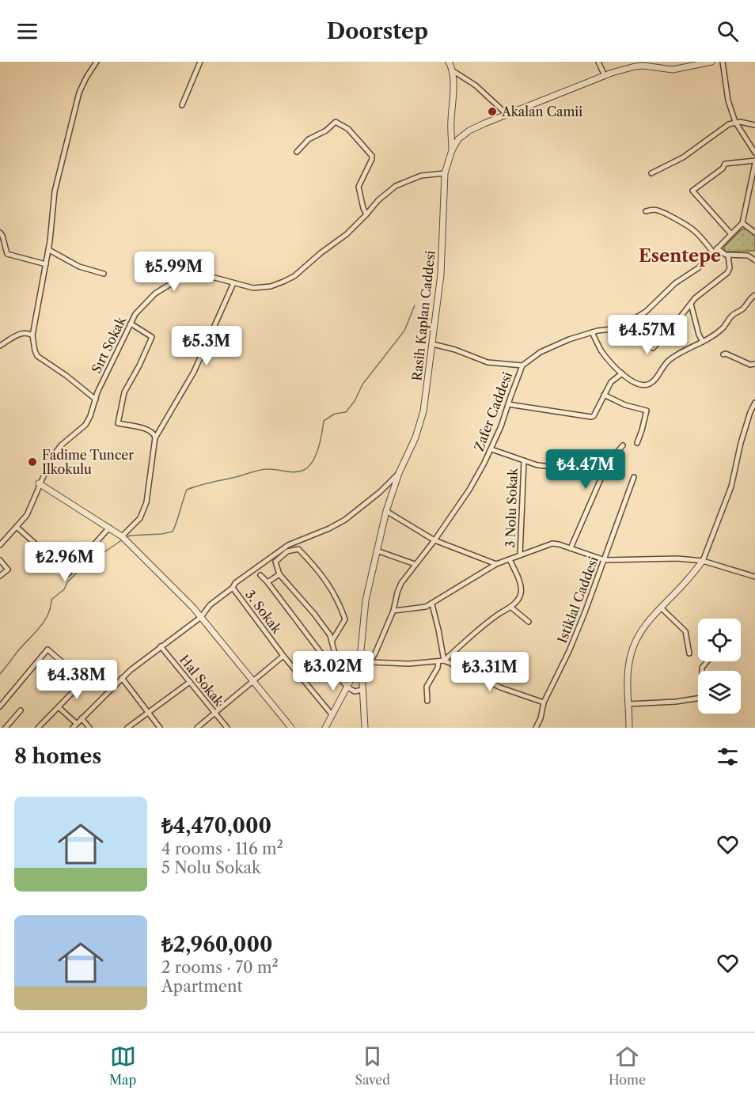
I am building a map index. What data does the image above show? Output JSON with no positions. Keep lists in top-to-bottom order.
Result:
{
  "streets": {
    "street": [
      "Rasih Kaplan Caddesi",
      "Sırt Sokak",
      "Zafer Caddesi",
      "3 Nolu Sokak",
      "Istiklal Caddesi",
      "3. Sokak",
      "Hal Sokak"
    ]
  },
  "crossings": [
    ["Rasih Kaplan Caddesi", "Sırt Sokak"]
  ],
  "districts": ["Esentepe"],
  "places": ["Akalan Camii", "Fadime Tuncer Ilkokulu"],
  "page": {
    "header": "Doorstep",
    "price": [
      "₺5.99M",
      "₺4.57M",
      "₺5.3M",
      "₺4.47M",
      "₺2.96M",
      "₺3.02M",
      "₺3.31M",
      "₺4.38M"
    ],
    "heading": "8 homes",
    "list": [
      {
        "name": "₺4,470,000",
        "note": "4 rooms · 116 m² · 5 Nolu Sokak"
      },
      {
        "name": "₺2,960,000",
        "note": "2 rooms · 70 m² · Apartment"
      }
    ],
    "tabs": ["Map", "Saved", "Home"]
  }
}
